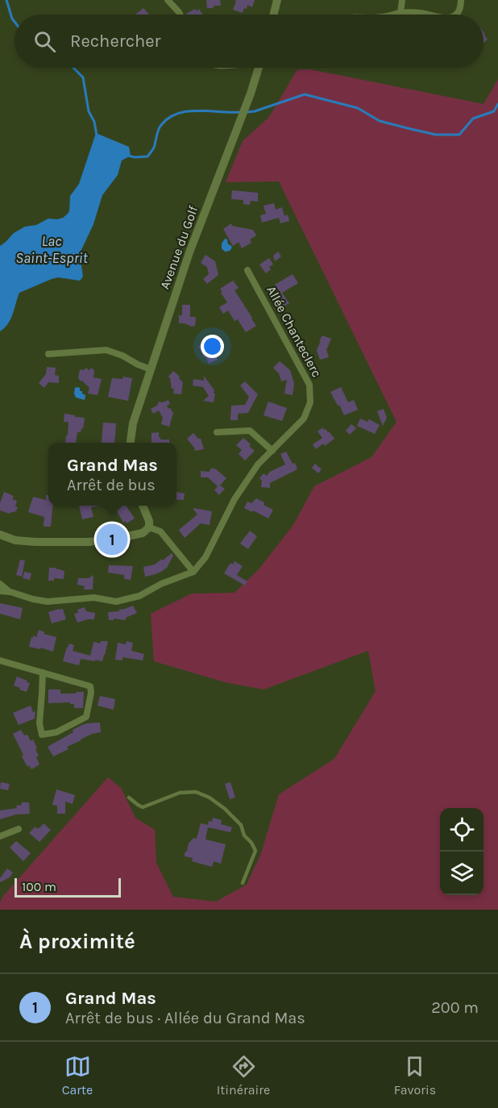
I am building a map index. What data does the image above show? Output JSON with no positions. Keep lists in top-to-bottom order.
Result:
{
  "streets": {
    "street": ["Avenue du Golf", "Allée Chanteclerc"]
  },
  "water": ["Lac Saint-Esprit"],
  "scale_bar": "100 m",
  "page": {
    "search": "Rechercher",
    "popup": ["Grand Mas", "Arrêt de bus"],
    "pins": "1",
    "scale": "100 m",
    "heading": "À proximité",
    "list": [
      {
        "mark": "1",
        "name": "Grand Mas",
        "note": "Arrêt de bus · Allée du Grand Mas",
        "value": "200 m"
      }
    ],
    "nav": ["Carte", "Itinéraire", "Favoris"]
  }
}
